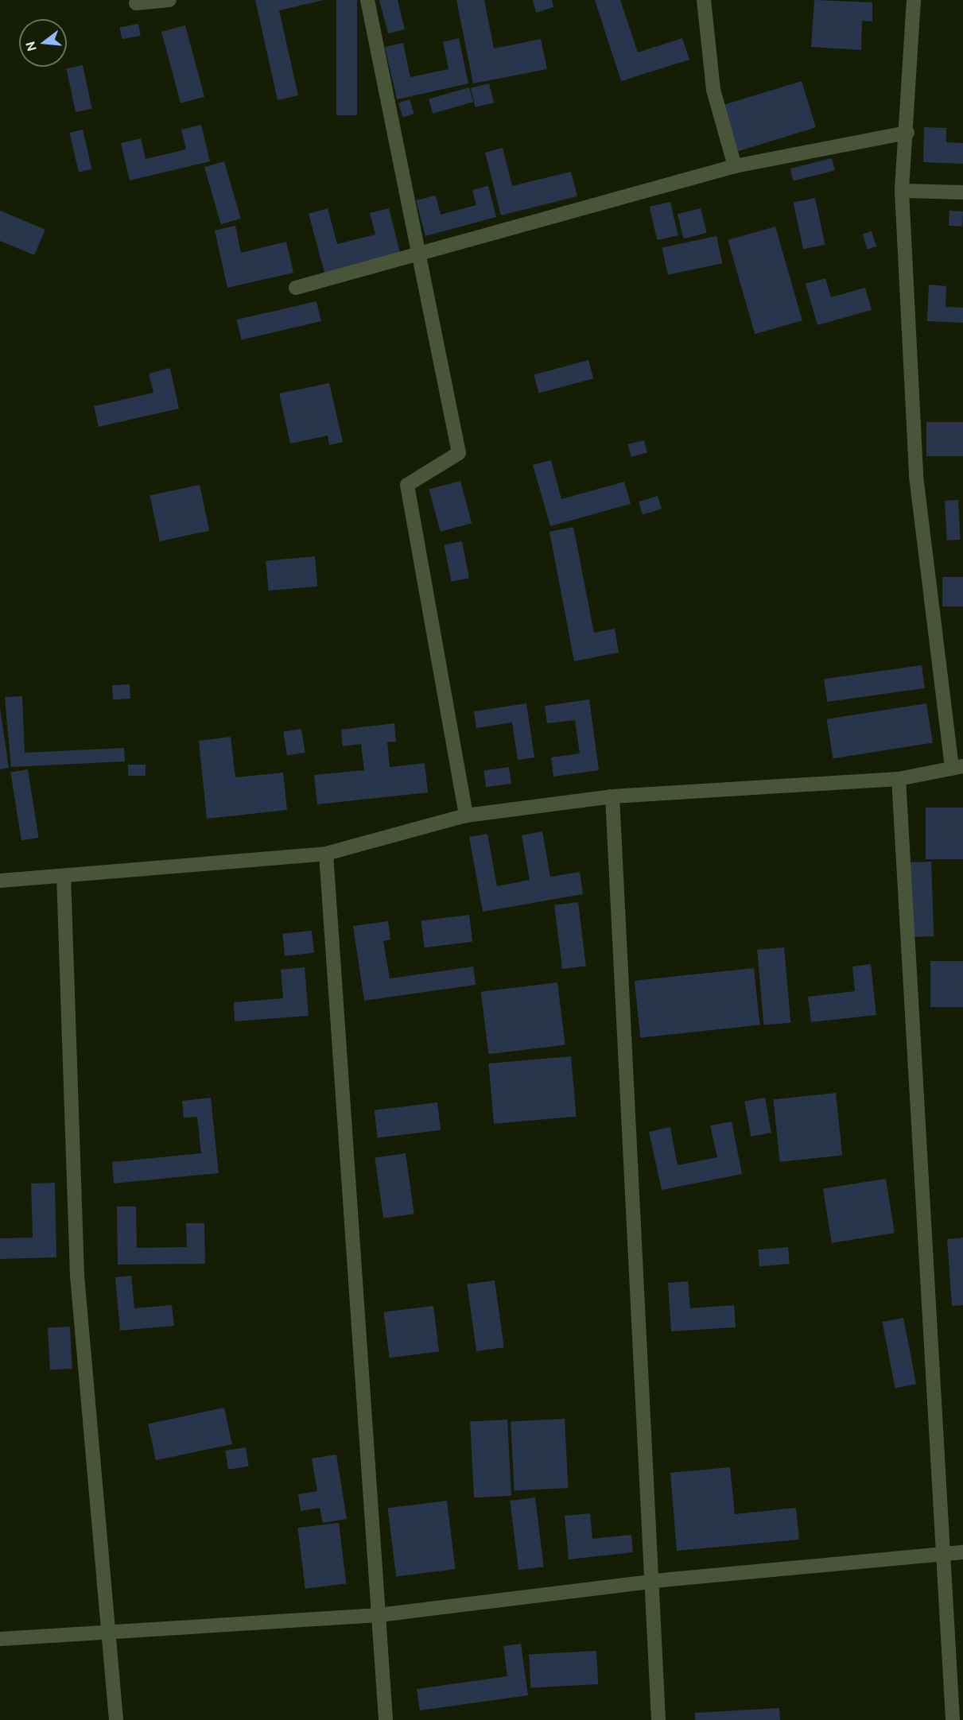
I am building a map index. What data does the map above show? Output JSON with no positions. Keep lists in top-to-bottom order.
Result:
{
  "north": "left"
}
